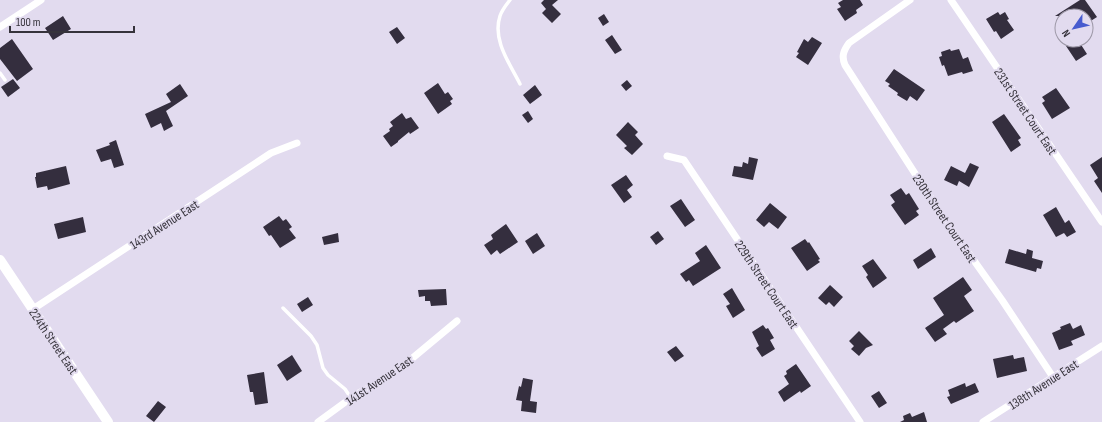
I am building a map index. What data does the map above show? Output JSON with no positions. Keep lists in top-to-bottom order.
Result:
{
  "streets": {
    "street": [
      "231st Street Court East",
      "230th Street Court East",
      "143rd Avenue East",
      "229th Street Court East",
      "224th Street East",
      "141st Avenue East",
      "138th Avenue East"
    ]
  },
  "crossings": [
    ["230th Street Court East", "138th Avenue East"],
    ["143rd Avenue East", "224th Street East"]
  ],
  "scale_bar": "100 m",
  "north": "bottom left"
}
